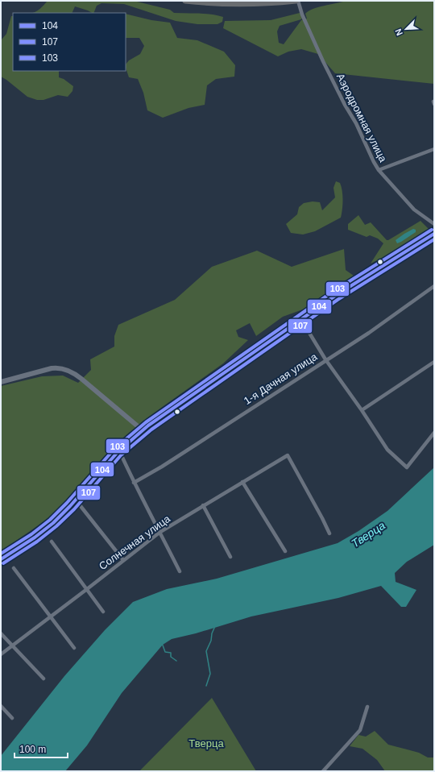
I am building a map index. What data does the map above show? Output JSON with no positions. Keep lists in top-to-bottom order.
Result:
{
  "streets": {
    "street": ["Аэродромная улица", "1-я Дачная улица", "Солнечная улица"]
  },
  "water": ["Тверца"],
  "parks": ["Тверца"],
  "lines": ["transit line 103", "transit line 104", "transit line 107"],
  "legend": ["104", "107", "103"],
  "scale_bar": "100 m",
  "north": "bottom left"
}
